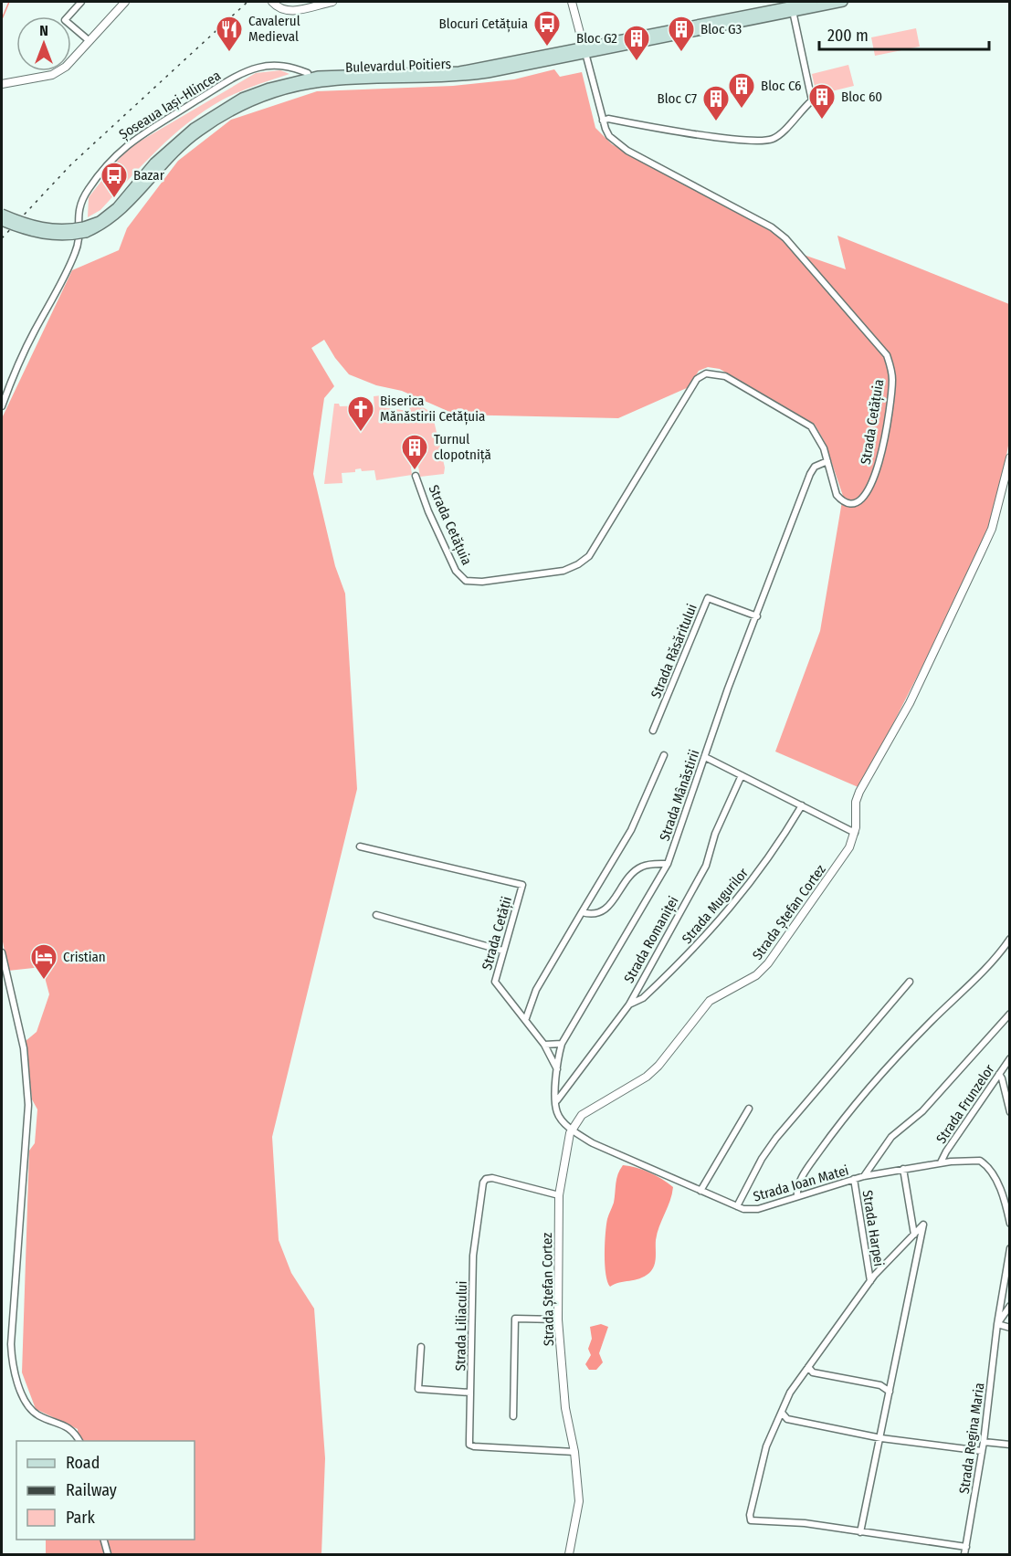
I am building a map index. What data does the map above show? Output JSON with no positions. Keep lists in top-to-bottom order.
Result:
{
  "streets": {
    "main road": ["Bulevardul Poitiers"],
    "street": [
      "Șoseaua Iași-Hlincea",
      "Strada Cetățuia",
      "Strada Răsăritului",
      "Strada Mânăstirii",
      "Strada Mugurilor",
      "Strada Ștefan Cortez",
      "Strada Cetății",
      "Strada Romaniței",
      "Strada Frunzelor",
      "Strada Ioan Matei",
      "Strada Harpei",
      "Strada Liliacului",
      "Strada Regina Maria"
    ]
  },
  "crossings": [
    ["Bulevardul Poitiers", "Șoseaua Iași-Hlincea"],
    ["Bulevardul Poitiers", "Strada Cetățuia"],
    ["Strada Cetățuia", "Strada Mânăstirii"],
    ["Strada Răsăritului", "Strada Mânăstirii"],
    ["Strada Mânăstirii", "Strada Ștefan Cortez"],
    ["Strada Mânăstirii", "Strada Cetății"],
    ["Strada Mânăstirii", "Strada Romaniței"],
    ["Strada Mânăstirii", "Strada Ioan Matei"],
    ["Strada Mugurilor", "Strada Romaniței"],
    ["Strada Ștefan Cortez", "Strada Ioan Matei"],
    ["Strada Ștefan Cortez", "Strada Liliacului"],
    ["Strada Frunzelor", "Strada Ioan Matei"],
    ["Strada Ioan Matei", "Strada Harpei"]
  ],
  "places": {
    "bus stop": ["Blocuri Cetățuia", "Bazar"],
    "restaurant": ["Cavalerul Medieval"],
    "building": [
      "Bloc G3",
      "Bloc G2",
      "Bloc C6",
      "Bloc 60",
      "Bloc C7",
      "Turnul clopotniță"
    ],
    "church": ["Biserica Mănăstirii Cetățuia"],
    "hotel": ["Cristian"]
  },
  "legend": ["Road", "Railway", "Park"],
  "scale_bar": "200 m",
  "north": "top"
}
